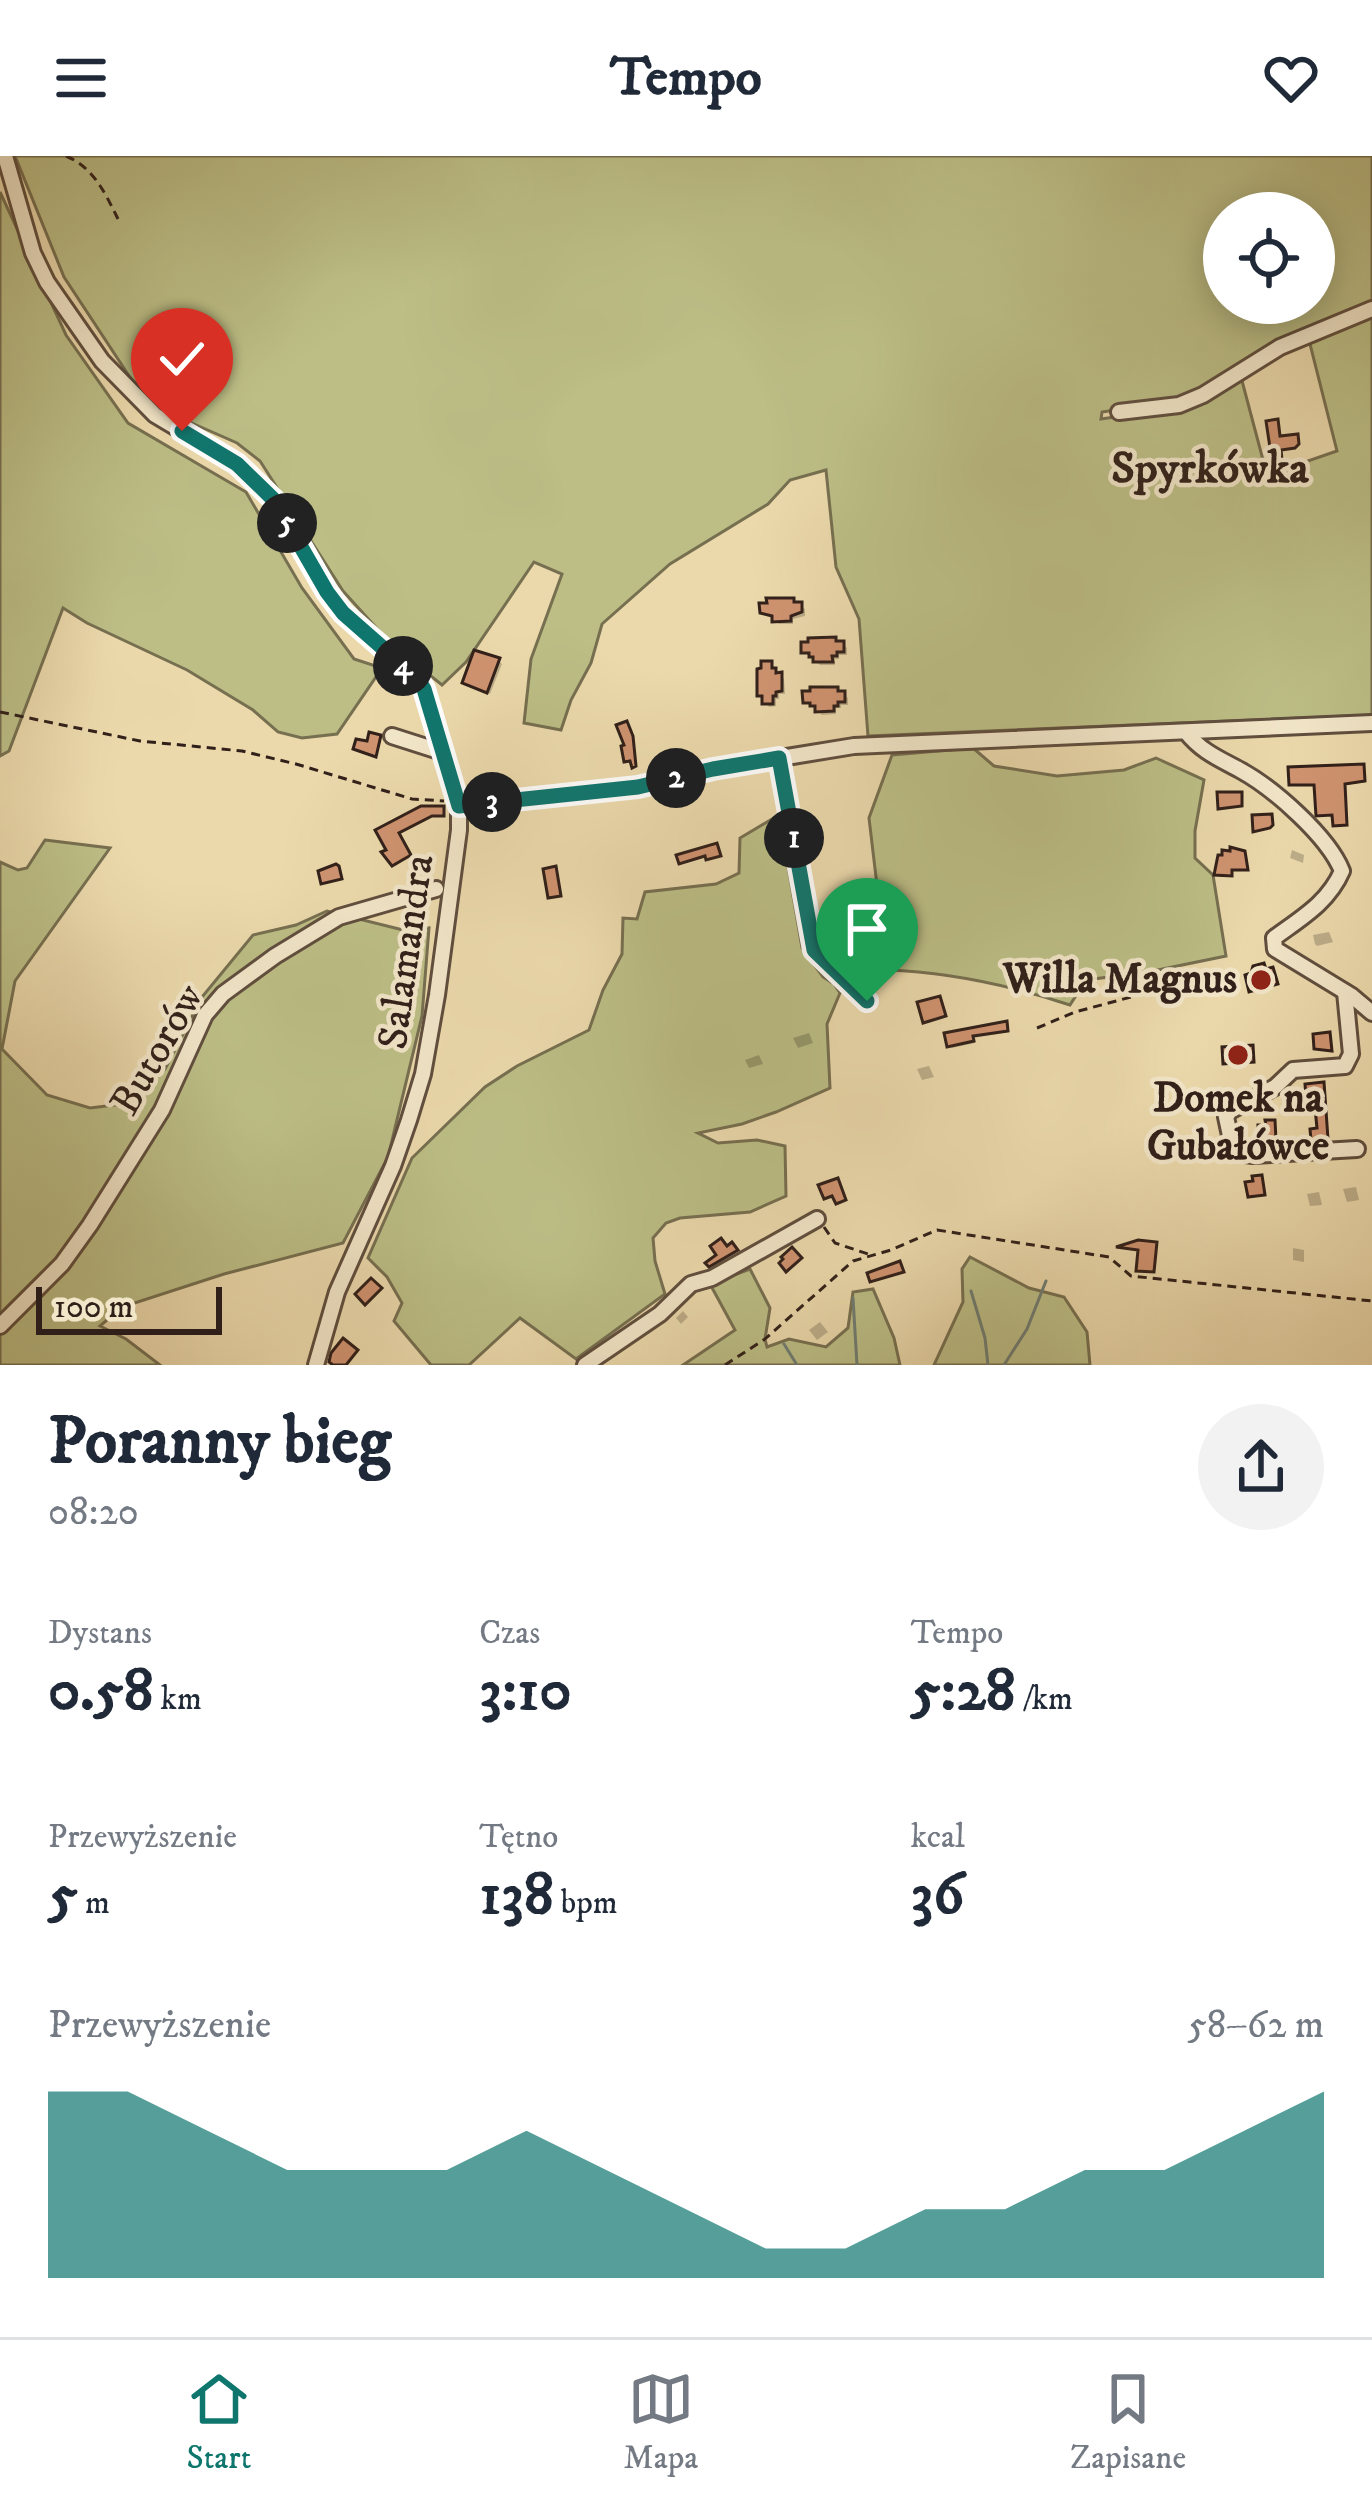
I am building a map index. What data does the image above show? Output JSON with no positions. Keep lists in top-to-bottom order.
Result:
{
  "streets": {
    "street": ["Salamandra", "Butorów"]
  },
  "crossings": [
    ["Salamandra", "Butorów"]
  ],
  "districts": ["Spyrkówka"],
  "places": ["Willa Magnus", "Domek na Gubałówce"],
  "scale_bar": "100 m",
  "page": {
    "header": "Tempo",
    "pins": [
      "5",
      "4",
      "2",
      "3",
      "1"
    ],
    "scale": "100 m",
    "heading": ["Poranny bieg", "08:20"],
    "stats": [
      ["Dystans", "0.58 km"],
      ["Czas", "3:10"],
      ["Tempo", "5:28 /km"],
      ["Przewyższenie", "5 m"],
      ["Tętno", "138 bpm"],
      ["kcal", "36"]
    ],
    "chart": ["Przewyższenie", "58–62 m"],
    "tabs": ["Start", "Mapa", "Zapisane"]
  }
}
